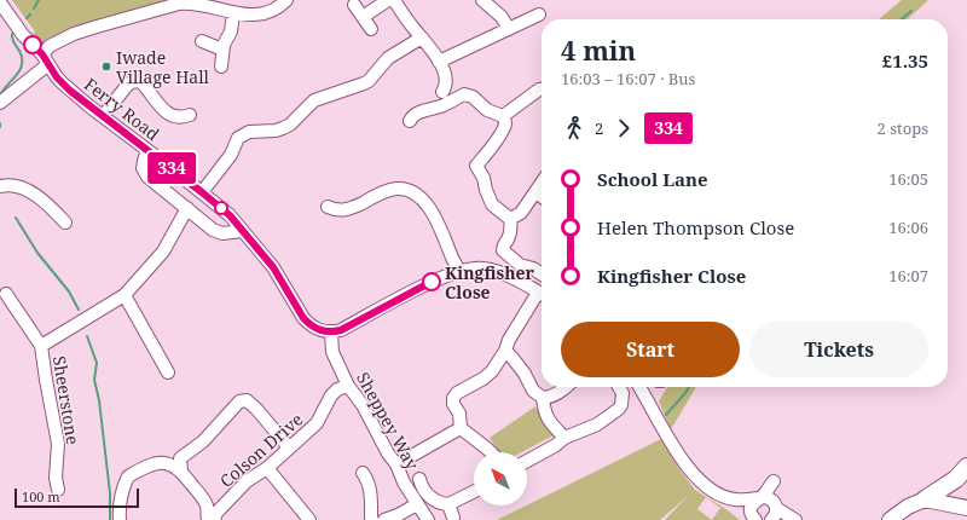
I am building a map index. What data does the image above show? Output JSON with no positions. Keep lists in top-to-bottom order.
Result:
{
  "streets": {
    "street": [
      "Ferry Road",
      "Sheerstone",
      "Sheppey Way",
      "Colson Drive"
    ]
  },
  "crossings": [
    ["Ferry Road", "Sheppey Way"],
    ["Sheppey Way", "Colson Drive"]
  ],
  "places": ["Iwade Village Hall", "Kingfisher Close"],
  "lines": ["bus line 334"],
  "scale_bar": "100 m",
  "north": "top left",
  "page": {
    "on_map": "334",
    "heading": ["4 min", "16:03 – 16:07 · Bus", "£1.35"],
    "legs": ["2", "334", "2 stops"],
    "list": [
      {
        "name": "School Lane",
        "value": "16:05"
      },
      {
        "name": "Helen Thompson Close",
        "value": "16:06"
      },
      {
        "name": "Kingfisher Close",
        "value": "16:07"
      }
    ],
    "buttons": ["Start", "Tickets"],
    "scale": "100 m"
  }
}
